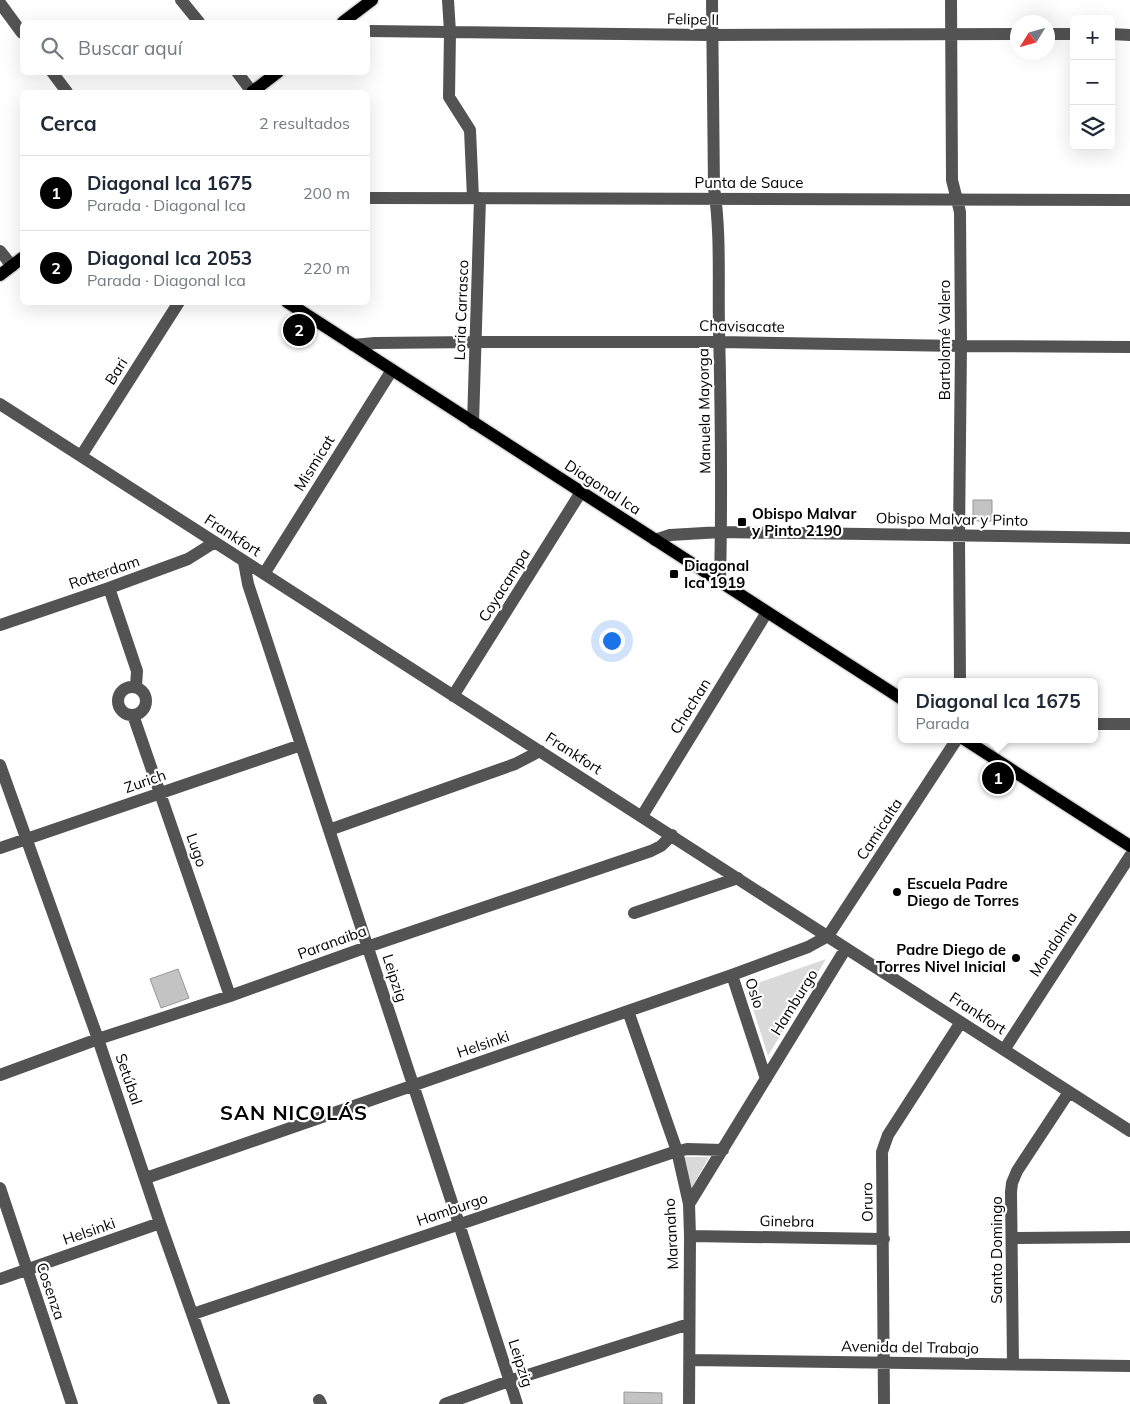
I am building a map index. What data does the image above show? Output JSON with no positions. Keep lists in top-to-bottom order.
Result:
{
  "streets": {
    "main road": ["Diagonal Ica"],
    "street": [
      "Felipe II",
      "Punta de Sauce",
      "Loria Carrasco",
      "Chavisacate",
      "Bartolomé Valero",
      "Bari",
      "Manuela Mayorga",
      "Mismicat",
      "Obispo Malvar y Pinto",
      "Frankfort",
      "Rotterdam",
      "Coyacampa",
      "Chachan",
      "Zurich",
      "Camicalta",
      "Lugo",
      "Paranaiba",
      "Mondolma",
      "Leipzig",
      "Oslo",
      "Hamburgo",
      "Helsinki",
      "Setúbal",
      "Oruro",
      "Ginebra",
      "Maranaho",
      "Santo Domingo",
      "Cosenza",
      "Avenida del Trabajo"
    ]
  },
  "crossings": [
    ["Felipe II", "Loria Carrasco"],
    ["Felipe II", "Bartolomé Valero"],
    ["Felipe II", "Manuela Mayorga"],
    ["Punta de Sauce", "Loria Carrasco"],
    ["Punta de Sauce", "Bartolomé Valero"],
    ["Punta de Sauce", "Manuela Mayorga"],
    ["Loria Carrasco", "Chavisacate"],
    ["Loria Carrasco", "Diagonal Ica"],
    ["Chavisacate", "Bartolomé Valero"],
    ["Chavisacate", "Manuela Mayorga"],
    ["Chavisacate", "Diagonal Ica"],
    ["Bartolomé Valero", "Obispo Malvar y Pinto"],
    ["Bari", "Frankfort"],
    ["Manuela Mayorga", "Diagonal Ica"],
    ["Manuela Mayorga", "Obispo Malvar y Pinto"],
    ["Mismicat", "Diagonal Ica"],
    ["Mismicat", "Frankfort"],
    ["Diagonal Ica", "Obispo Malvar y Pinto"],
    ["Diagonal Ica", "Coyacampa"],
    ["Diagonal Ica", "Chachan"],
    ["Frankfort", "Rotterdam"],
    ["Frankfort", "Coyacampa"],
    ["Frankfort", "Chachan"],
    ["Frankfort", "Camicalta"],
    ["Frankfort", "Paranaiba"],
    ["Frankfort", "Mondolma"],
    ["Frankfort", "Leipzig"],
    ["Frankfort", "Hamburgo"],
    ["Frankfort", "Helsinki"],
    ["Frankfort", "Oruro"],
    ["Frankfort", "Santo Domingo"],
    ["Zurich", "Lugo"],
    ["Zurich", "Leipzig"],
    ["Zurich", "Setúbal"],
    ["Camicalta", "Helsinki"],
    ["Lugo", "Paranaiba"],
    ["Paranaiba", "Leipzig"],
    ["Paranaiba", "Setúbal"],
    ["Leipzig", "Hamburgo"],
    ["Leipzig", "Helsinki"],
    ["Oslo", "Hamburgo"],
    ["Oslo", "Helsinki"],
    ["Hamburgo", "Setúbal"],
    ["Hamburgo", "Maranaho"],
    ["Helsinki", "Setúbal"],
    ["Helsinki", "Maranaho"],
    ["Helsinki", "Cosenza"],
    ["Oruro", "Ginebra"],
    ["Oruro", "Avenida del Trabajo"],
    ["Ginebra", "Maranaho"],
    ["Maranaho", "Avenida del Trabajo"],
    ["Santo Domingo", "Avenida del Trabajo"]
  ],
  "districts": ["SAN NICOLÁS"],
  "places": {
    "transit": ["Obispo Malvar y Pinto 2190", "Diagonal Ica 1919"],
    "other": ["Escuela Padre Diego de Torres", "Padre Diego de Torres Nivel Inicial"]
  },
  "north": "bottom left",
  "page": {
    "map_buttons": ["+", "−"],
    "search": "Buscar aquí",
    "heading": ["Cerca", "2 resultados"],
    "list": [
      {
        "mark": "1",
        "name": "Diagonal Ica 1675",
        "note": "Parada · Diagonal Ica",
        "value": "200 m"
      },
      {
        "mark": "2",
        "name": "Diagonal Ica 2053",
        "note": "Parada · Diagonal Ica",
        "value": "220 m"
      }
    ],
    "pins": ["2", "1"],
    "popup": ["Diagonal Ica 1675", "Parada"]
  }
}
